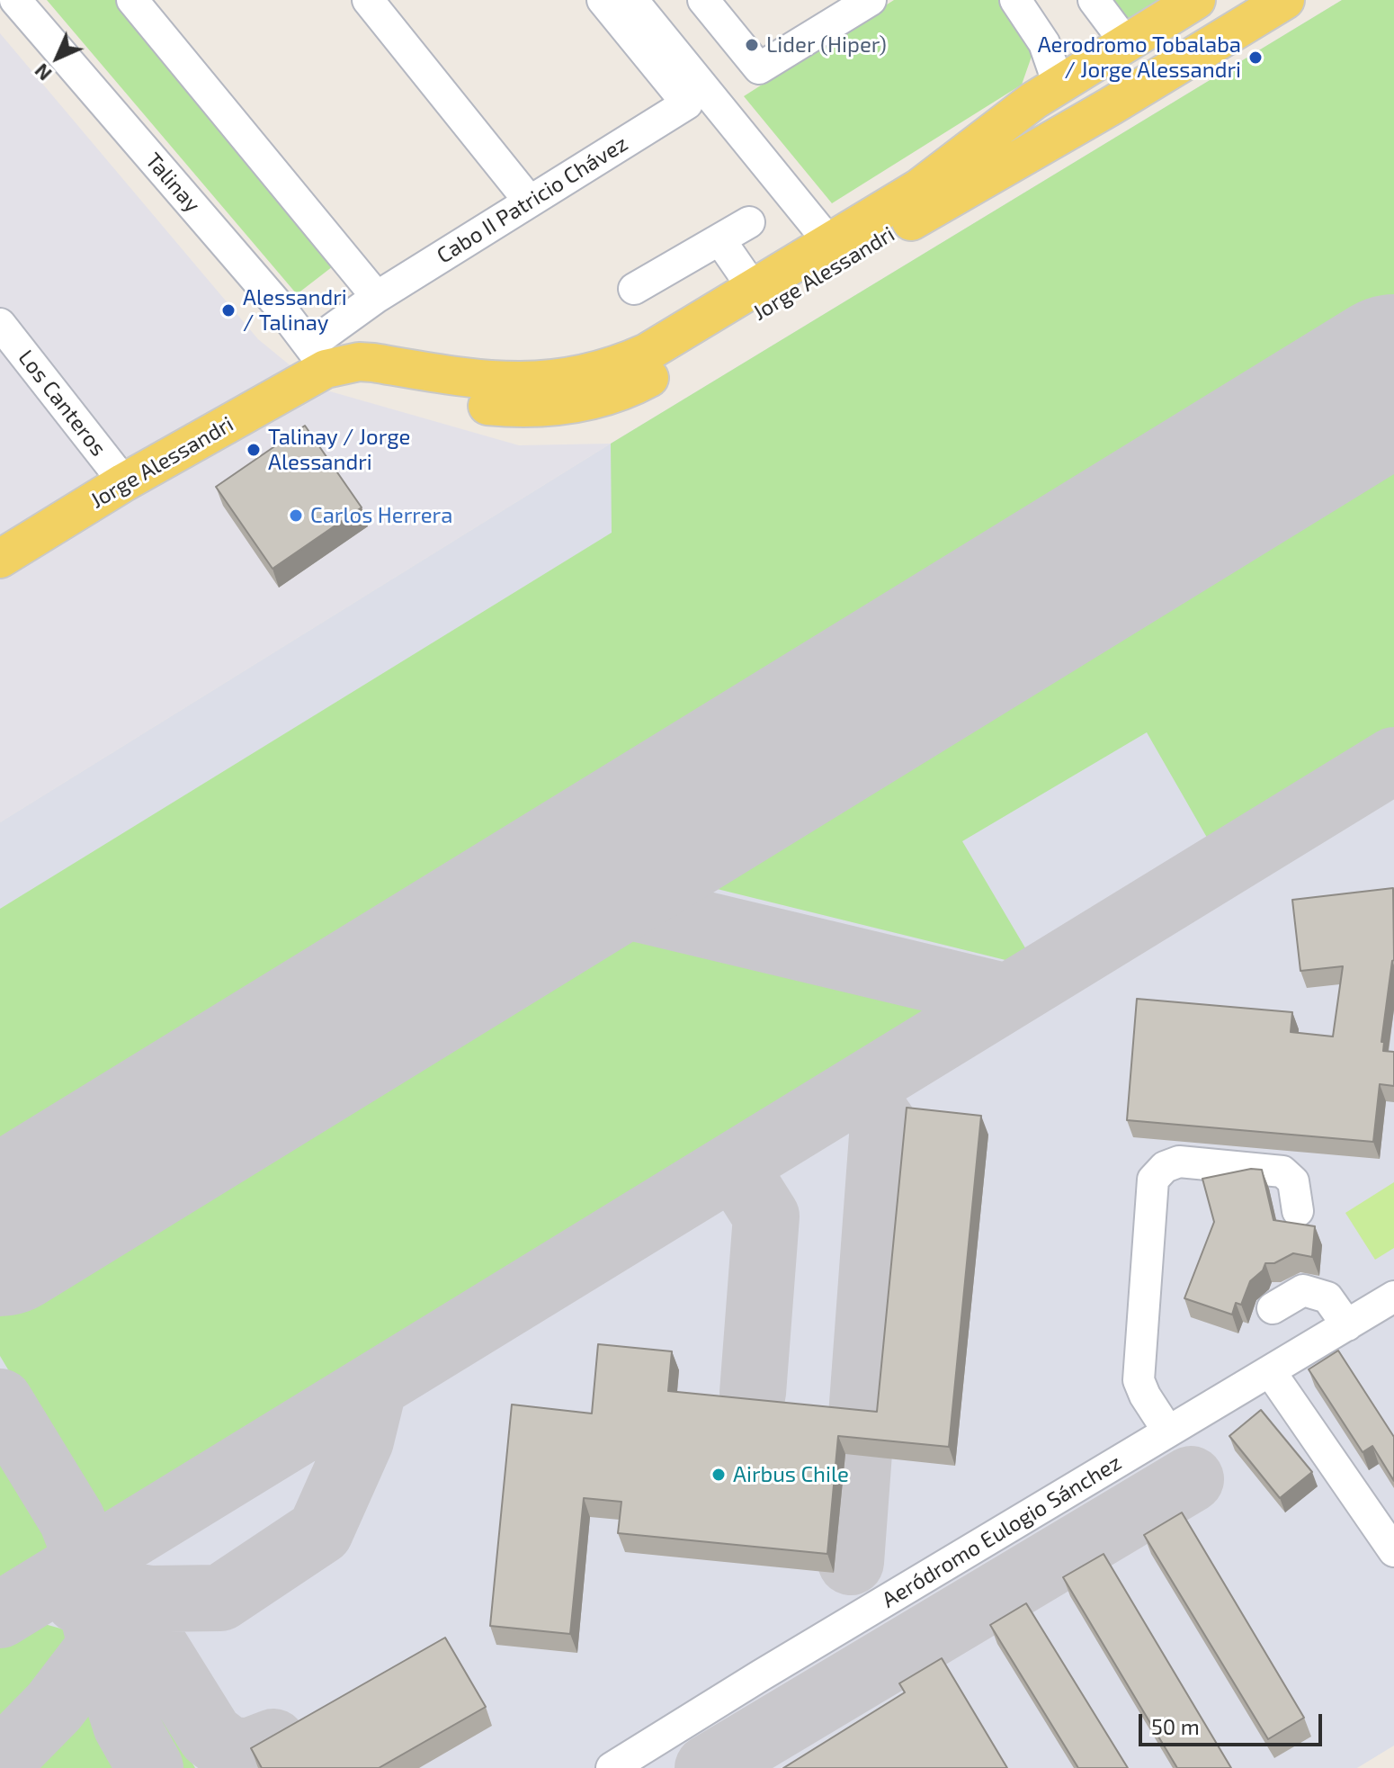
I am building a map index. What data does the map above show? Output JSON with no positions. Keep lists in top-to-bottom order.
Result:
{
  "streets": {
    "main road": ["Jorge Alessandri"],
    "street": [
      "Talinay",
      "Cabo II Patricio Chávez",
      "Los Canteros",
      "Aeródromo Eulogio Sánchez"
    ]
  },
  "crossings": [
    ["Talinay", "Cabo II Patricio Chávez"],
    ["Talinay", "Jorge Alessandri"],
    ["Cabo II Patricio Chávez", "Jorge Alessandri"],
    ["Jorge Alessandri", "Los Canteros"]
  ],
  "places": [
    "Lider (Hiper)",
    "Aerodromo Tobalaba / Jorge Alessandri",
    "Alessandri / Talinay",
    "Talinay / Jorge Alessandri",
    "Carlos Herrera",
    "Airbus Chile"
  ],
  "scale_bar": "50 m",
  "north": "bottom left"
}
